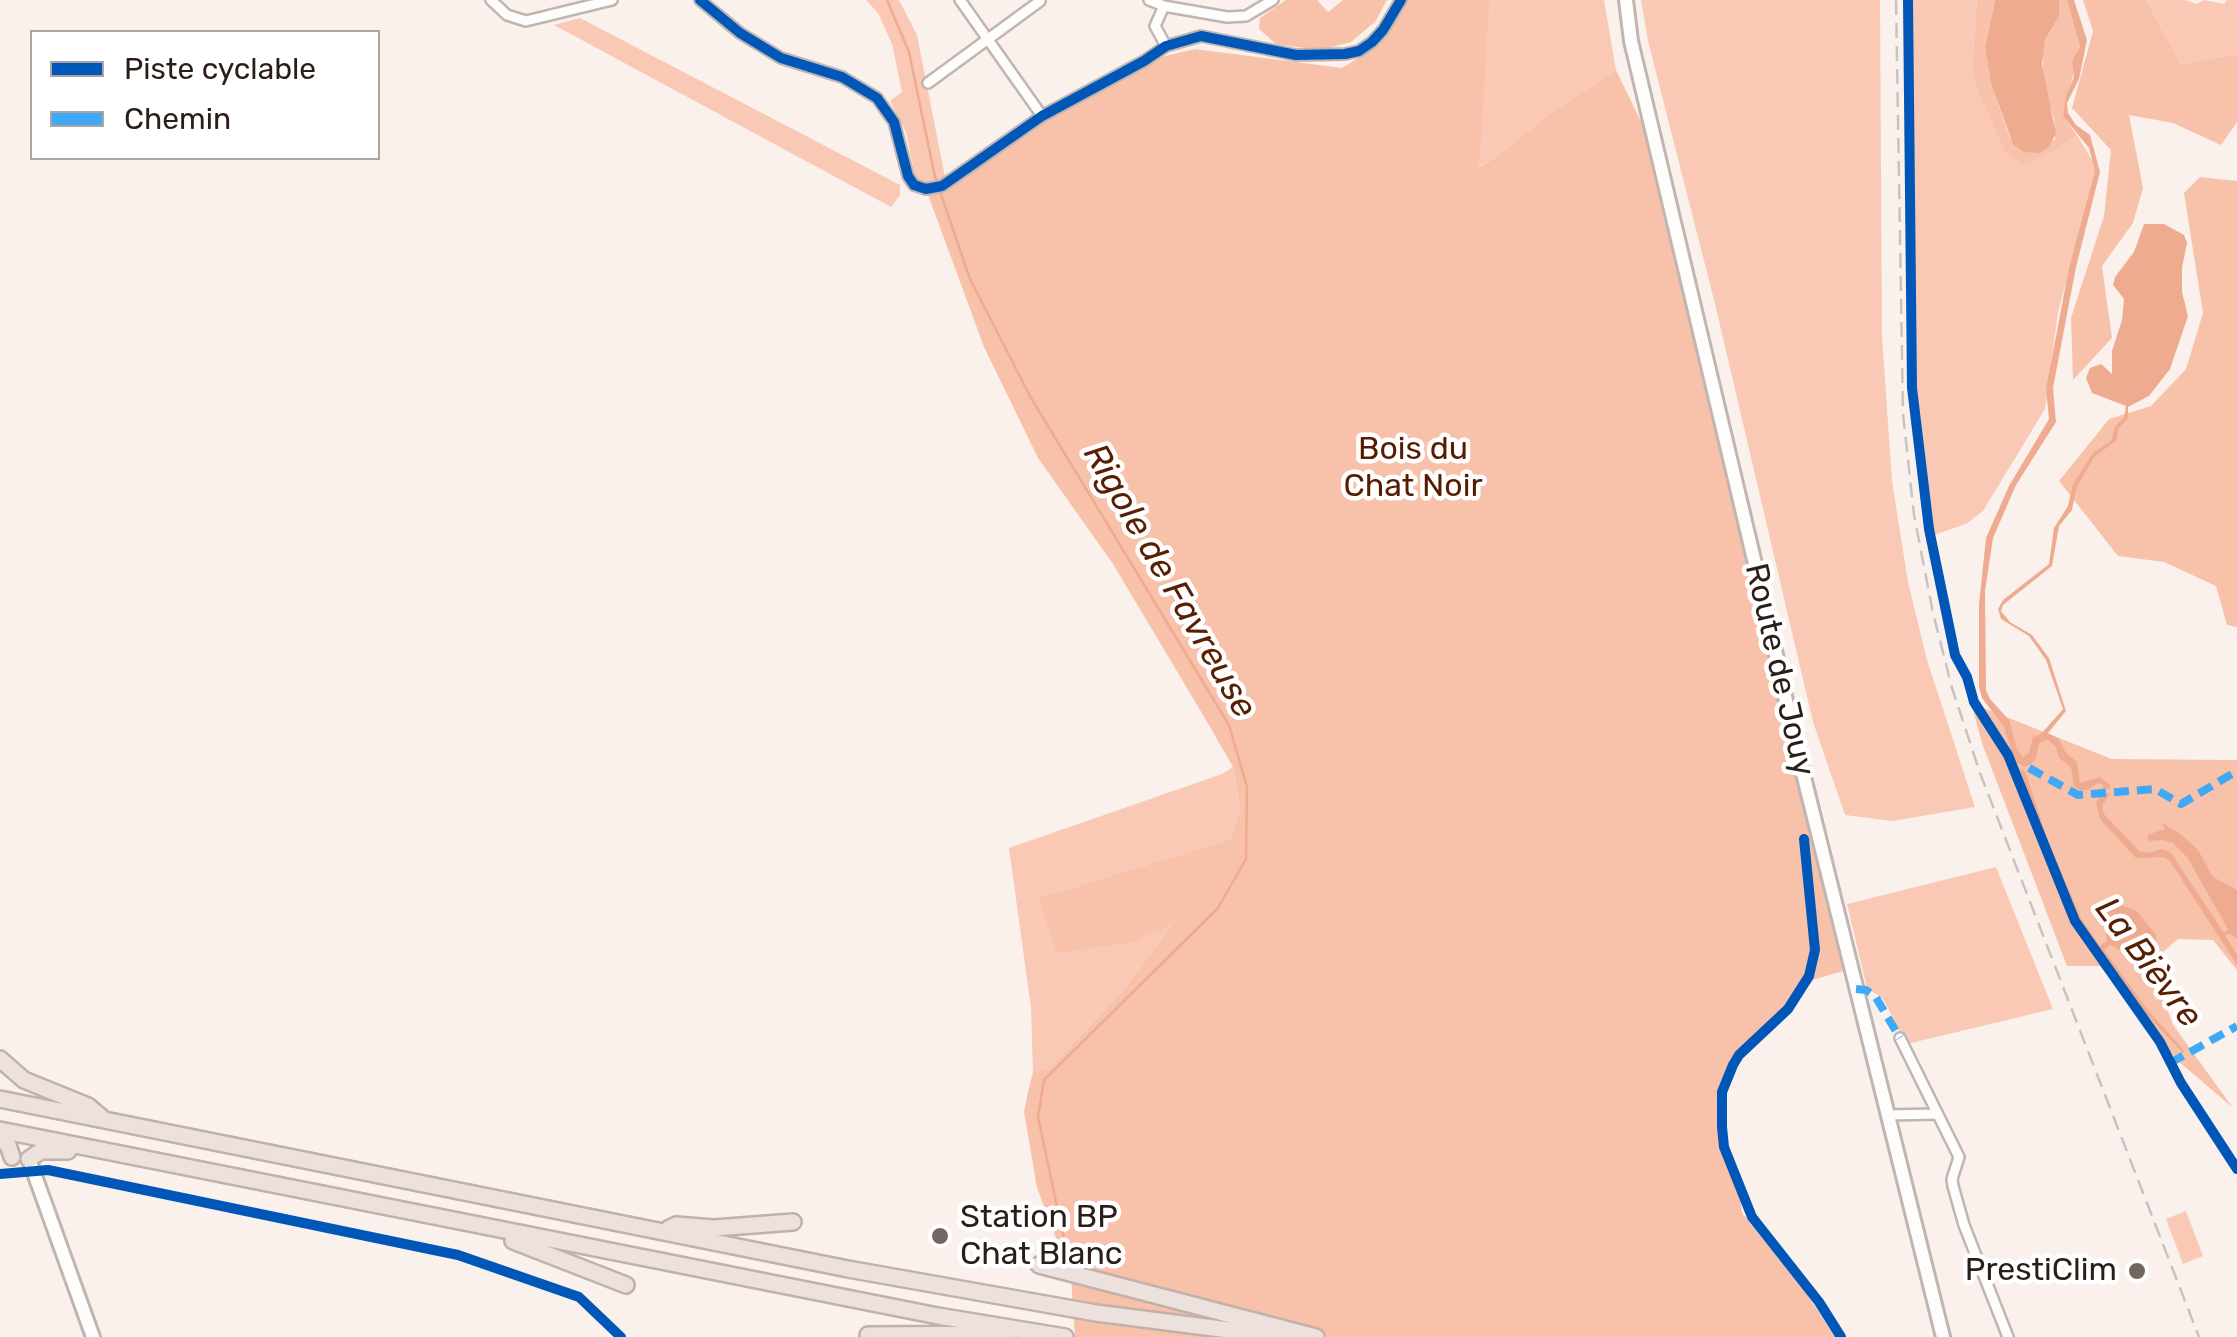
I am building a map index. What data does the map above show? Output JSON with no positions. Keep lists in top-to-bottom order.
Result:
{
  "streets": {
    "main road": ["Route de Jouy"]
  },
  "water": ["Rigole de Favreuse", "La Bièvre"],
  "parks": ["Bois du Chat Noir"],
  "places": ["Station BP Chat Blanc", "PrestiClim"],
  "legend": ["Piste cyclable", "Chemin"]
}
